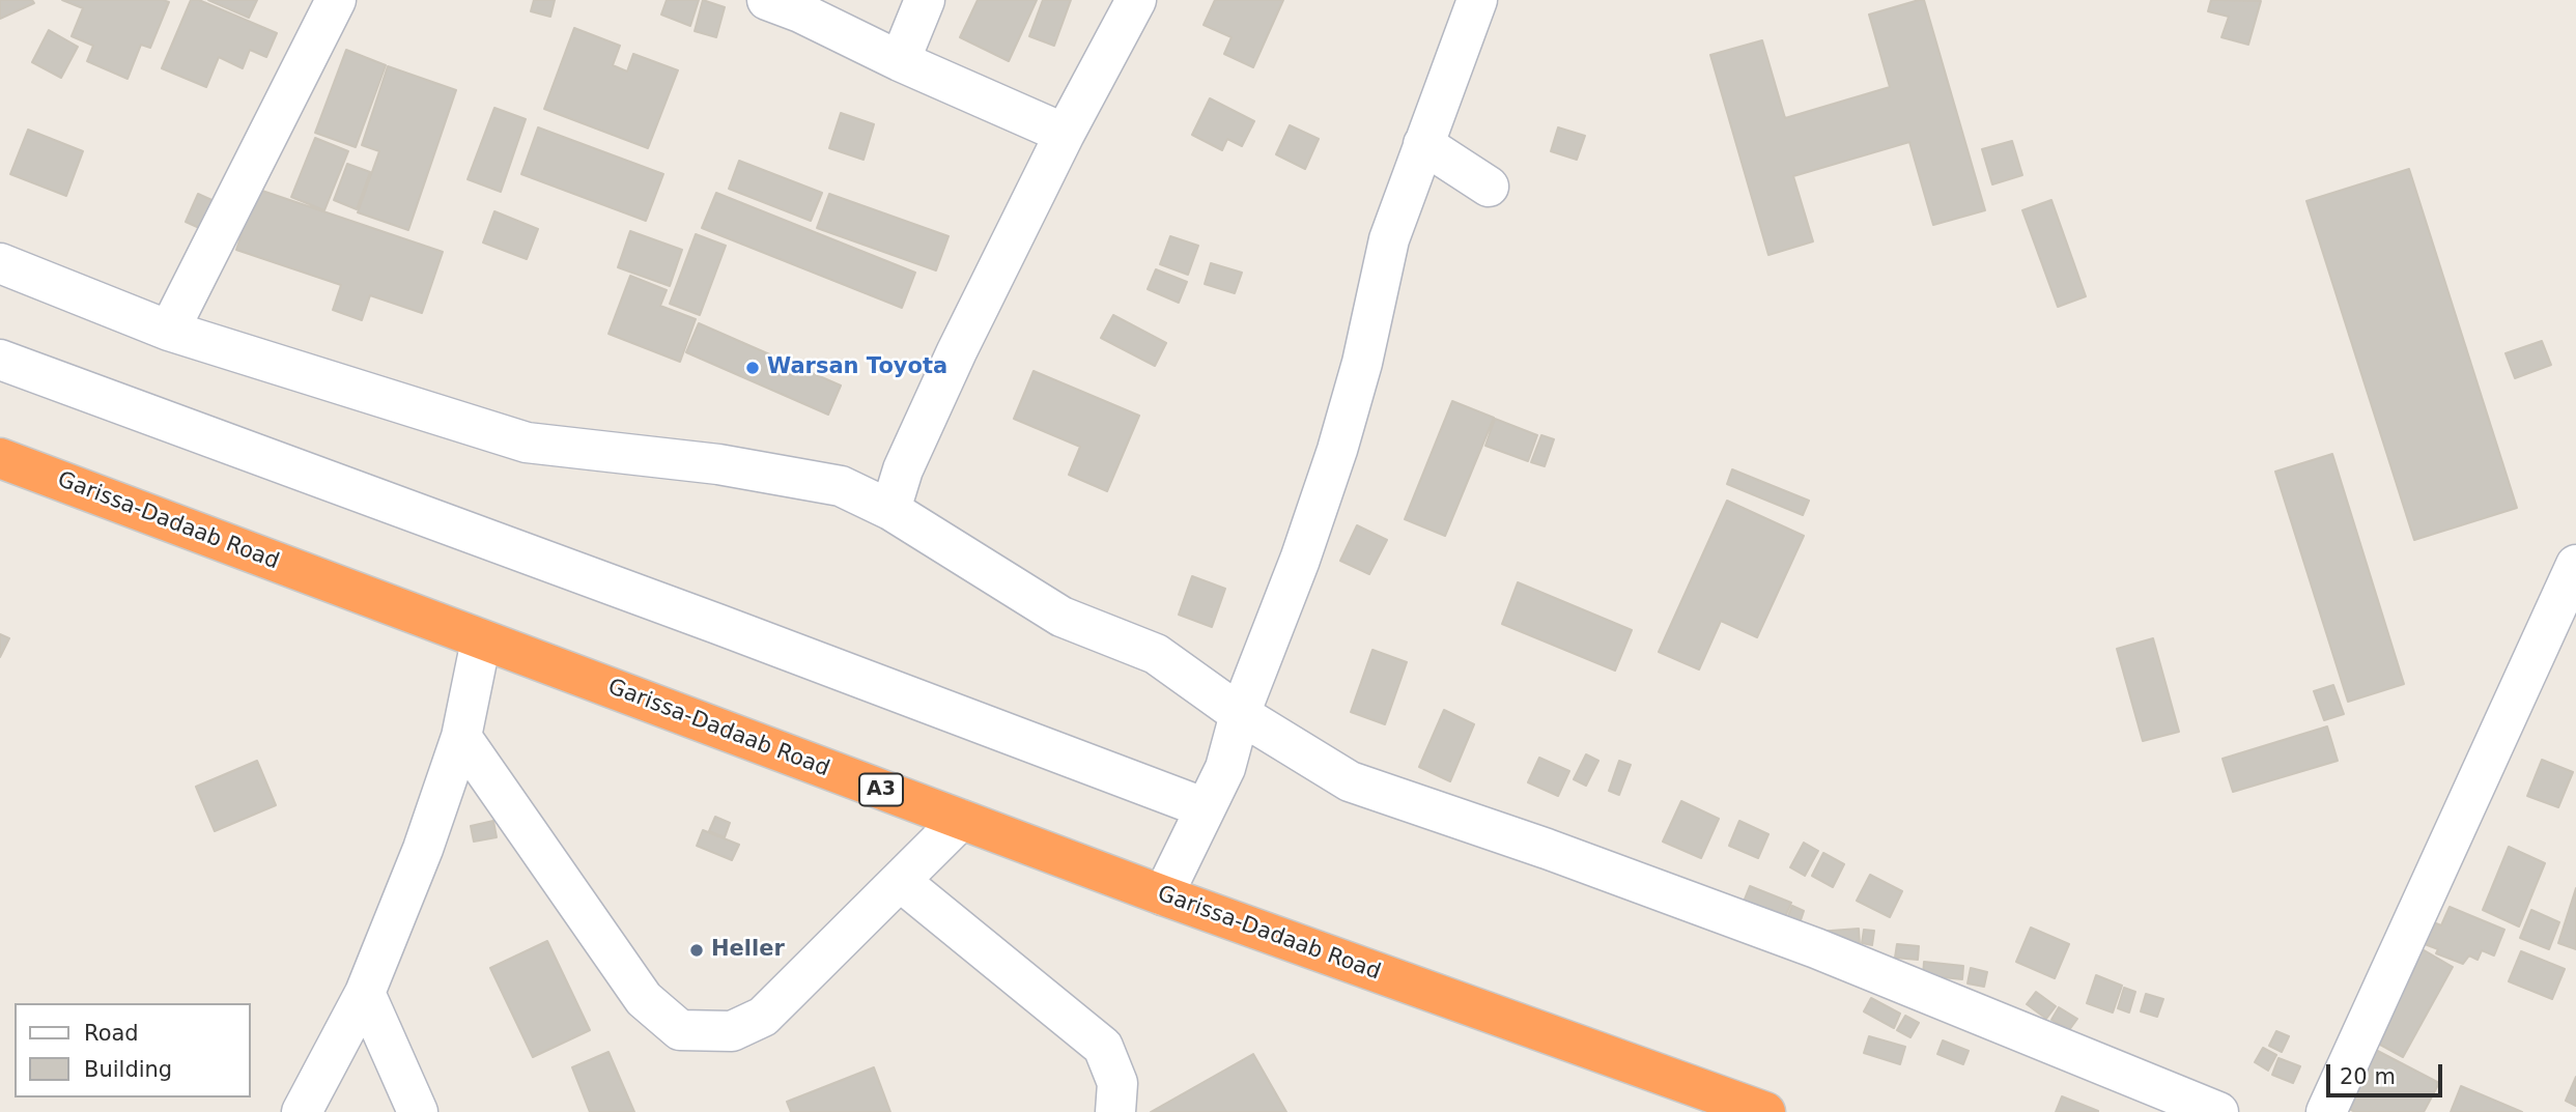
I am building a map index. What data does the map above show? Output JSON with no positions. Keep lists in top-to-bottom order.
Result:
{
  "streets": {
    "highway": ["Garissa-Dadaab Road", "A3"]
  },
  "places": ["Warsan Toyota", "Heller"],
  "legend": ["Road", "Building"],
  "scale_bar": "20 m"
}
